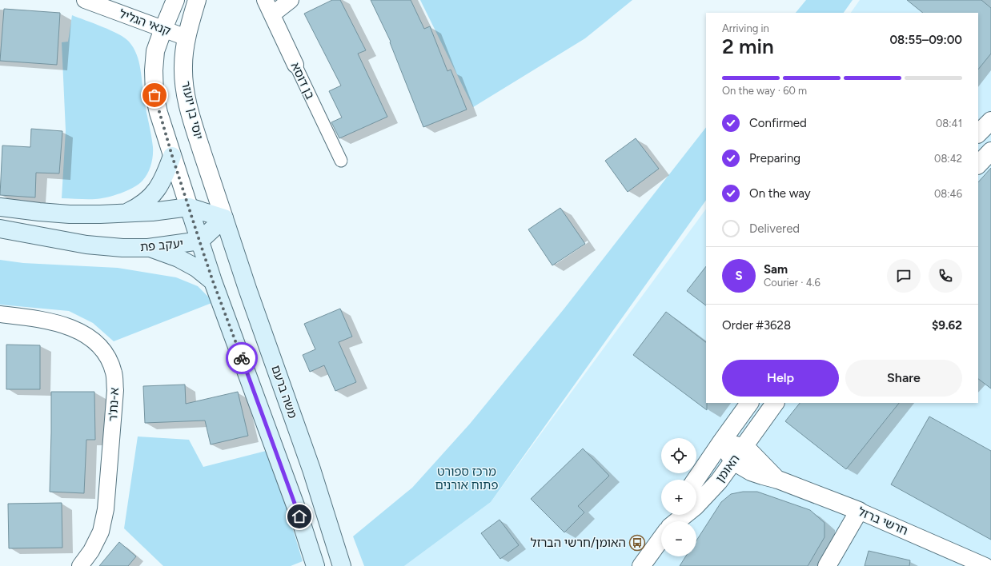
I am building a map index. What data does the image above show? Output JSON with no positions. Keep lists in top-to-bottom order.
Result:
{
  "streets": {
    "main road": ["יעקב פת", "משה ברעם"],
    "street": [
      "קנאי הגליל",
      "בן דוסא",
      "יוסי בן יועזר",
      "א-נת'ר",
      "האומן",
      "חרשי ברזל"
    ]
  },
  "crossings": [
    ["קנאי הגליל", "יוסי בן יועזר"],
    ["יוסי בן יועזר", "יעקב פת"],
    ["יוסי בן יועזר", "משה ברעם"],
    ["יעקב פת", "משה ברעם"],
    ["האומן", "חרשי ברזל"]
  ],
  "parks": ["מרכז ספורט פתוח אורנים"],
  "places": {
    "bus stop": ["האומן/חרשי הברזל"]
  },
  "page": {
    "heading": ["2 min", "Arriving in", "08:55–09:00"],
    "panel": [
      "Sam",
      "Courier · 4.6",
      "Order #3628",
      "$9.62"
    ],
    "bar": "On the way · 60 m",
    "list": [
      ["Confirmed", "08:41"],
      ["Preparing", "08:42"],
      ["On the way", "08:46"],
      "Delivered"
    ],
    "round": "S",
    "buttons": ["Help", "Share"],
    "map_buttons": ["+", "−"]
  }
}
